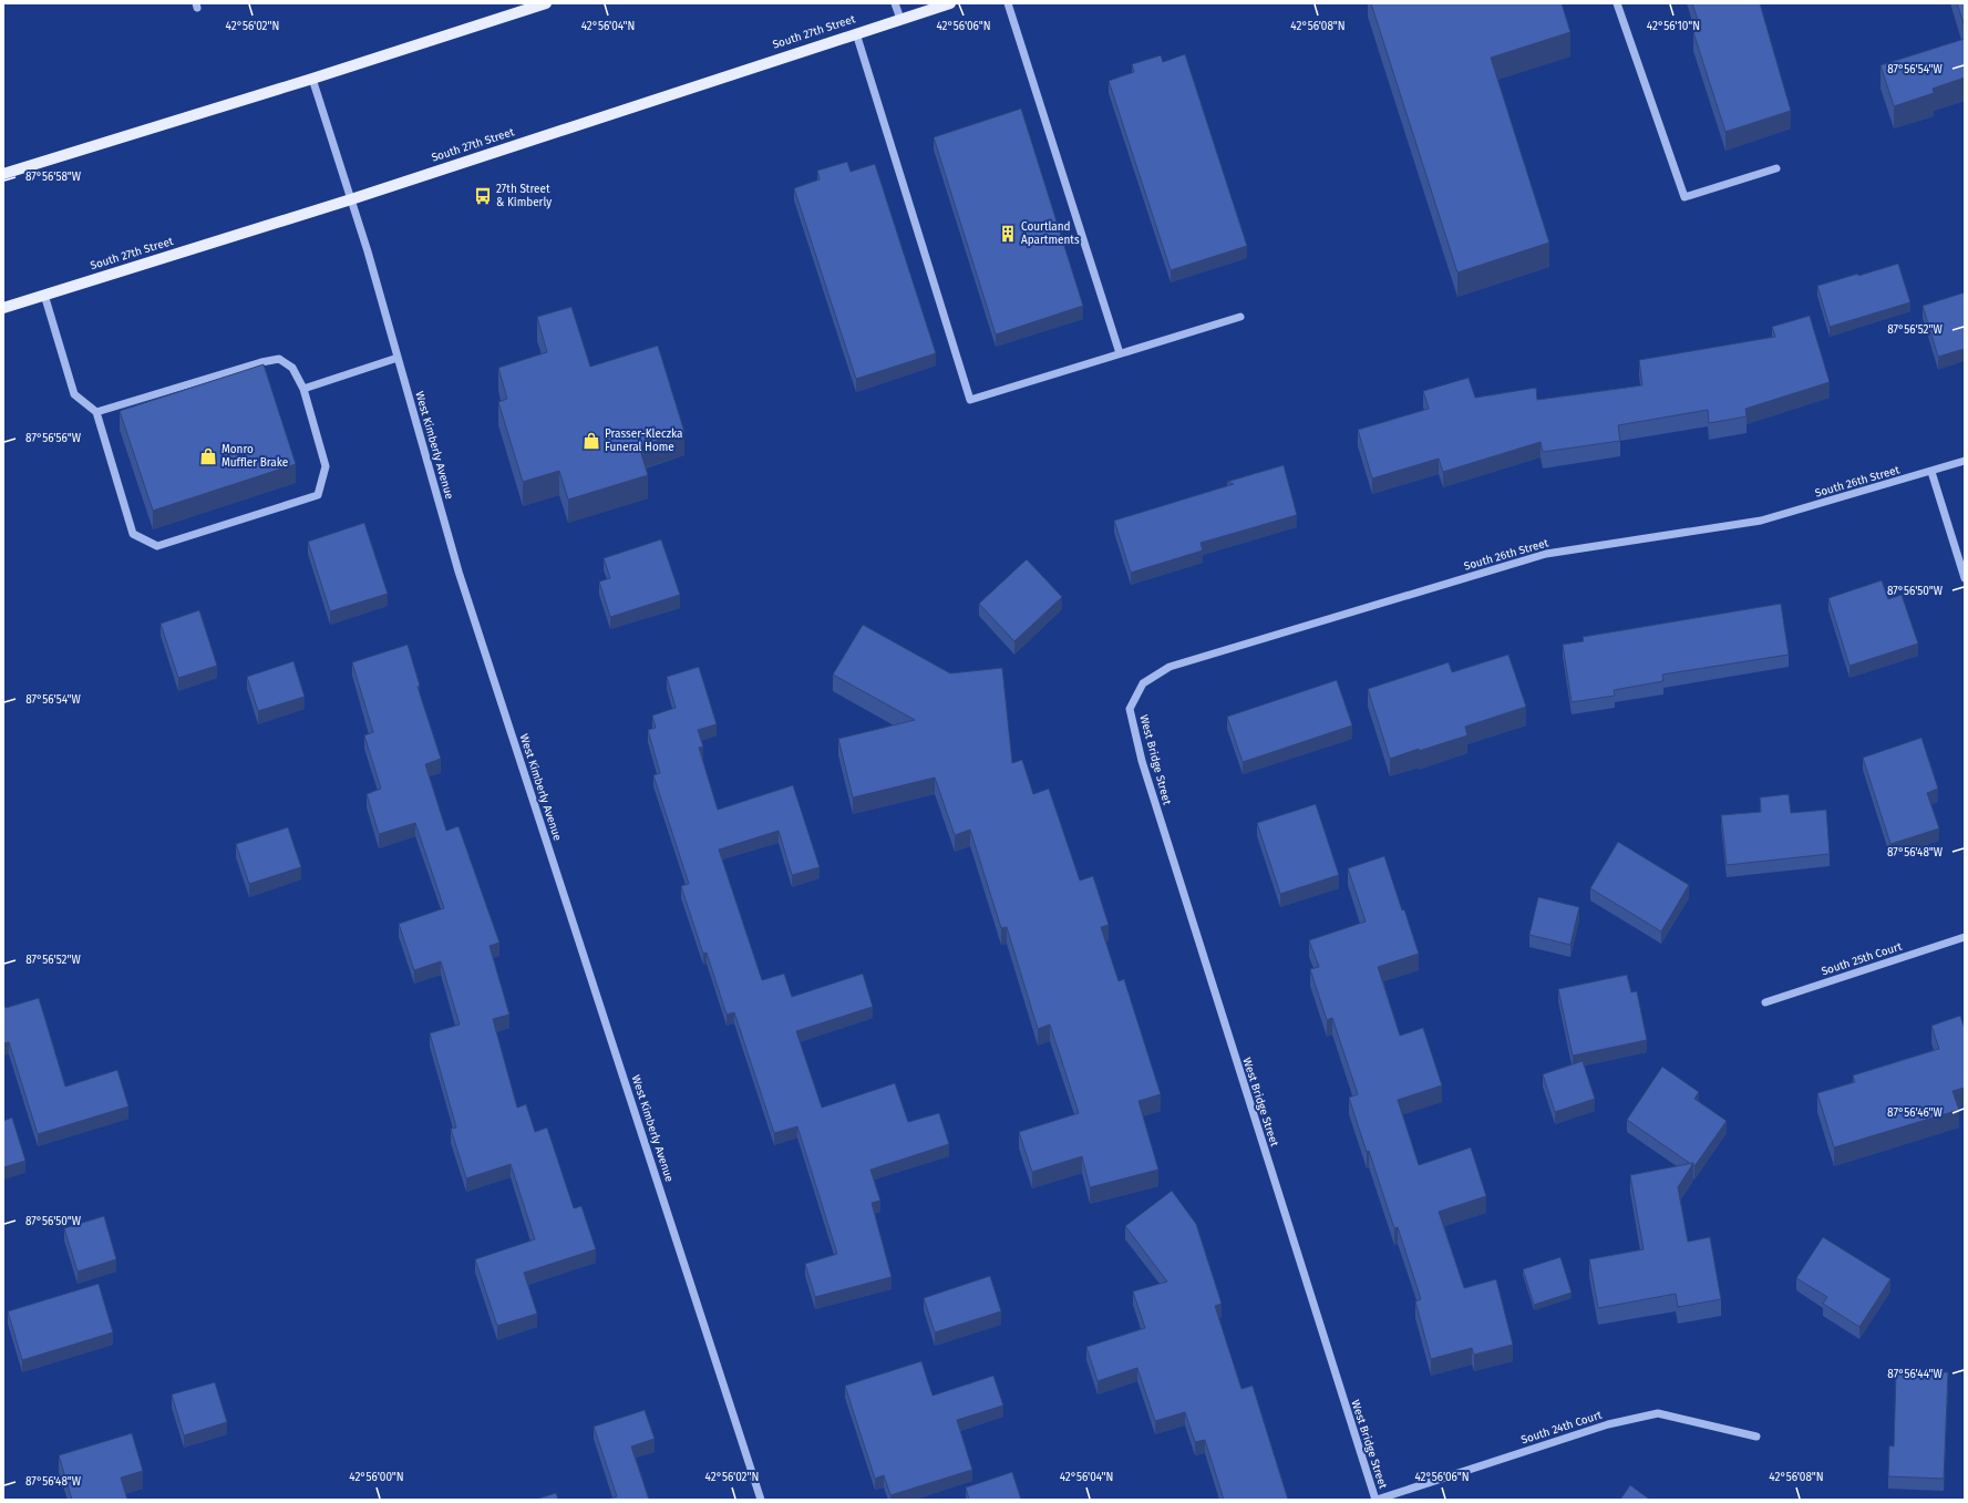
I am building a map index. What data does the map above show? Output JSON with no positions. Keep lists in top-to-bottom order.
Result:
{
  "streets": {
    "main road": ["South 27th Street"],
    "street": [
      "West Kimberly Avenue",
      "South 26th Street",
      "West Bridge Street",
      "South 25th Court",
      "South 24th Court"
    ]
  },
  "crossings": [
    ["South 27th Street", "West Kimberly Avenue"],
    ["South 26th Street", "West Bridge Street"],
    ["West Bridge Street", "South 24th Court"]
  ],
  "places": {
    "bus stop": ["27th Street & Kimberly"],
    "building": ["Courtland Apartments"],
    "shop": ["Prasser-Kleczka Funeral Home", "Monro Muffler Brake"]
  },
  "coordinates": [
    "42°56'02\"N",
    "42°56'04\"N",
    "42°56'06\"N",
    "42°56'08\"N",
    "42°56'10\"N",
    "87°56'54\"W",
    "87°56'58\"W",
    "87°56'52\"W",
    "87°56'56\"W",
    "87°56'50\"W",
    "87°56'48\"W",
    "87°56'46\"W",
    "87°56'44\"W",
    "42°56'00\"N"
  ]
}
